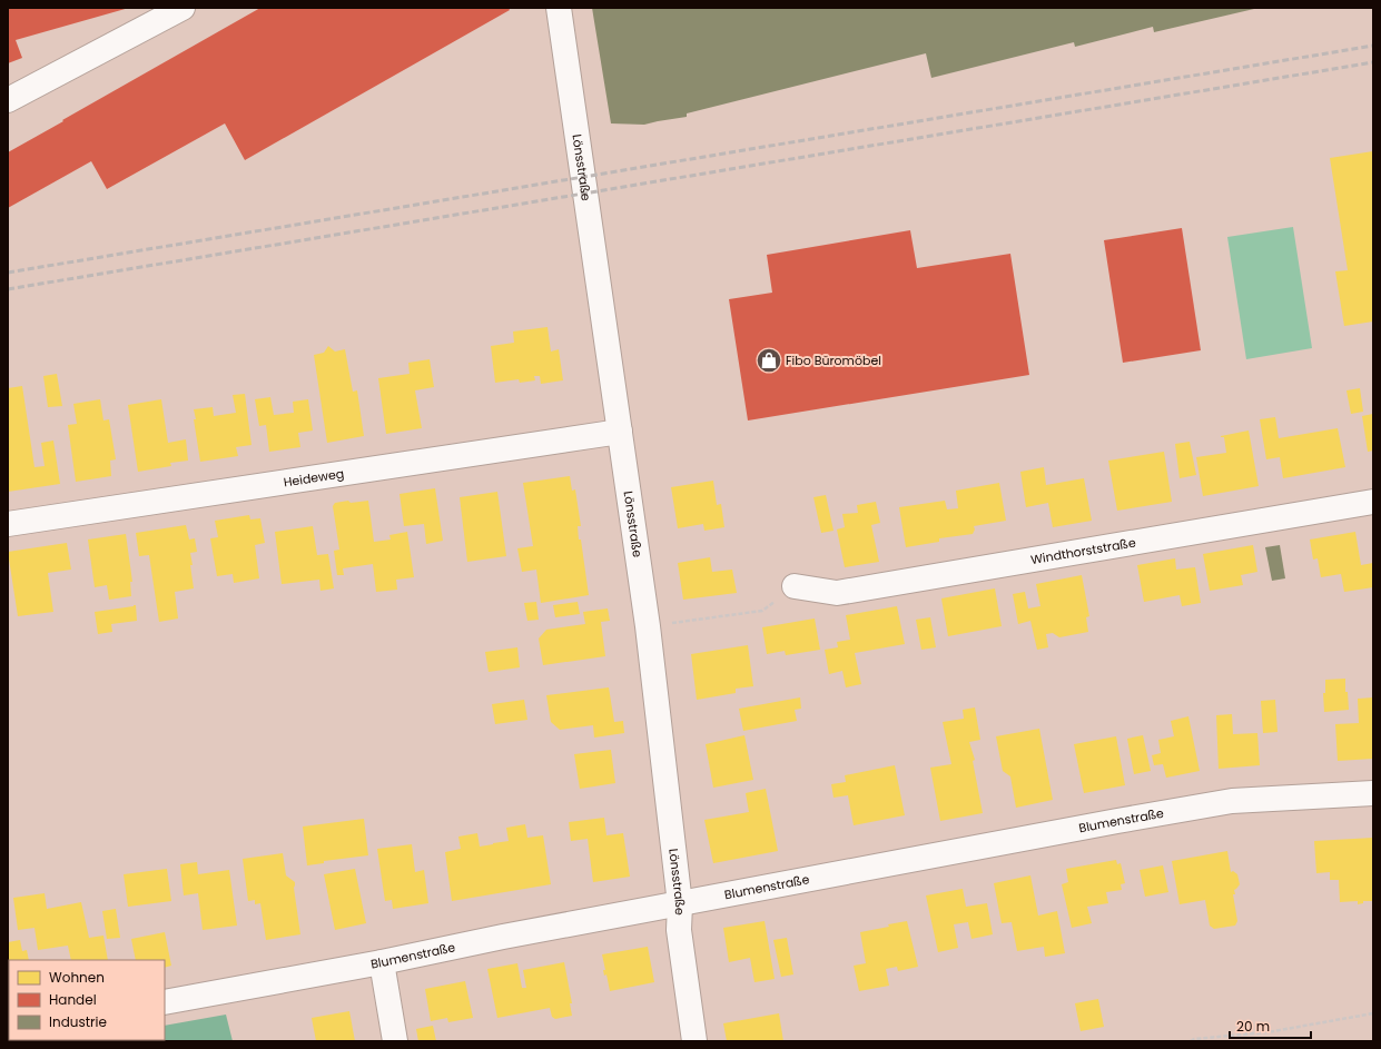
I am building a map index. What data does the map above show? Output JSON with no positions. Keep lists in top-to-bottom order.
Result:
{
  "streets": {
    "street": [
      "Lönsstraße",
      "Heideweg",
      "Windthorststraße",
      "Blumenstraße"
    ]
  },
  "crossings": [
    ["Lönsstraße", "Heideweg"],
    ["Lönsstraße", "Blumenstraße"]
  ],
  "places": {
    "shop": ["Fibo Büromöbel"]
  },
  "legend": ["Wohnen", "Handel", "Industrie"],
  "scale_bar": "20 m"
}
